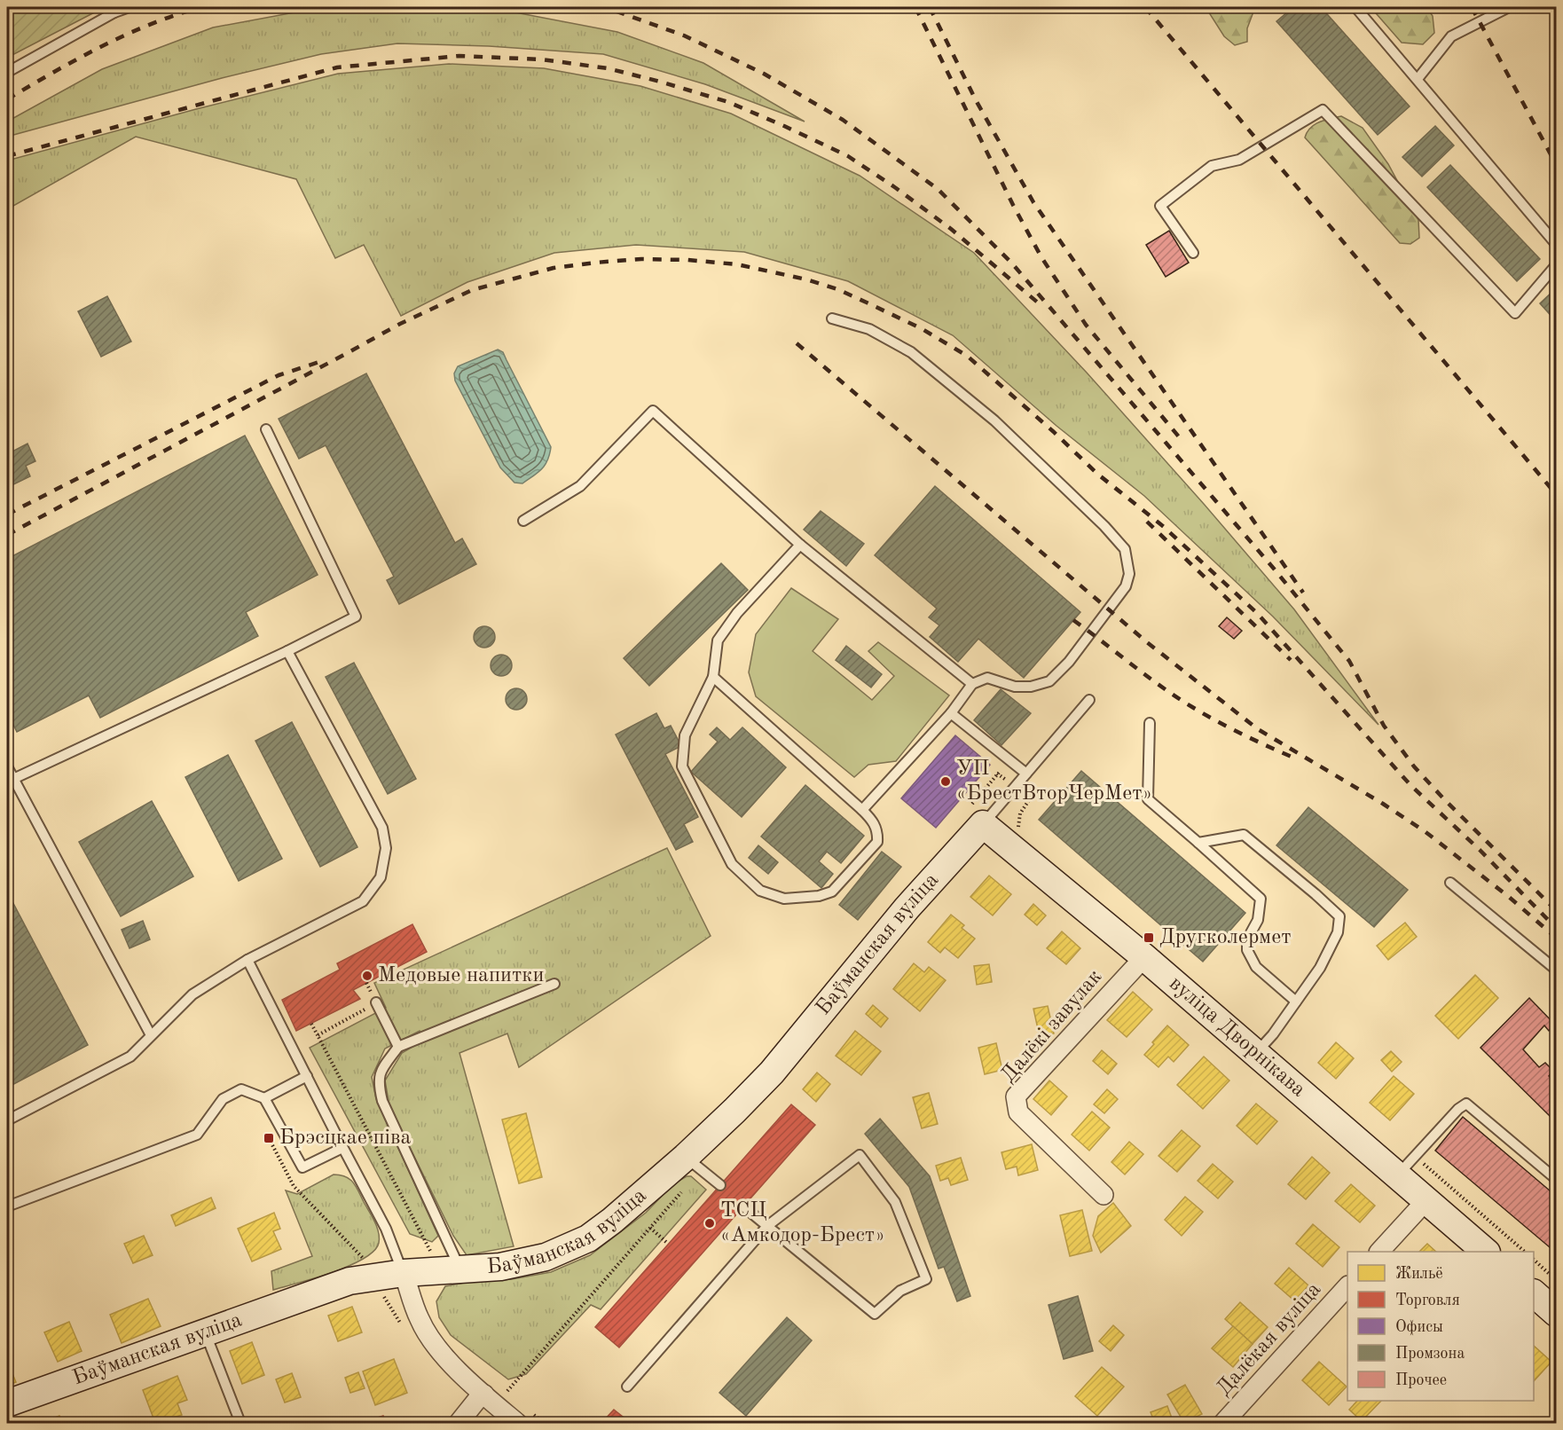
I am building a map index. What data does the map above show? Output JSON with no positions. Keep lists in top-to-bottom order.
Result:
{
  "streets": {
    "street": [
      "Баўманская вуліца",
      "Далёкі завулак",
      "вуліца Дворнікава",
      "Далёкая вуліца"
    ]
  },
  "crossings": [
    ["Баўманская вуліца", "вуліца Дворнікава"],
    ["Далёкі завулак", "вуліца Дворнікава"]
  ],
  "places": {
    "other": ["УП «БрестВторЧерМет»", "Медовые напитки", "ТСЦ «Амкодор-Брест»"],
    "transit": ["Другколермет", "Брэсцкае піва"]
  },
  "legend": [
    "Жильё",
    "Торговля",
    "Офисы",
    "Промзона",
    "Прочее"
  ]
}
